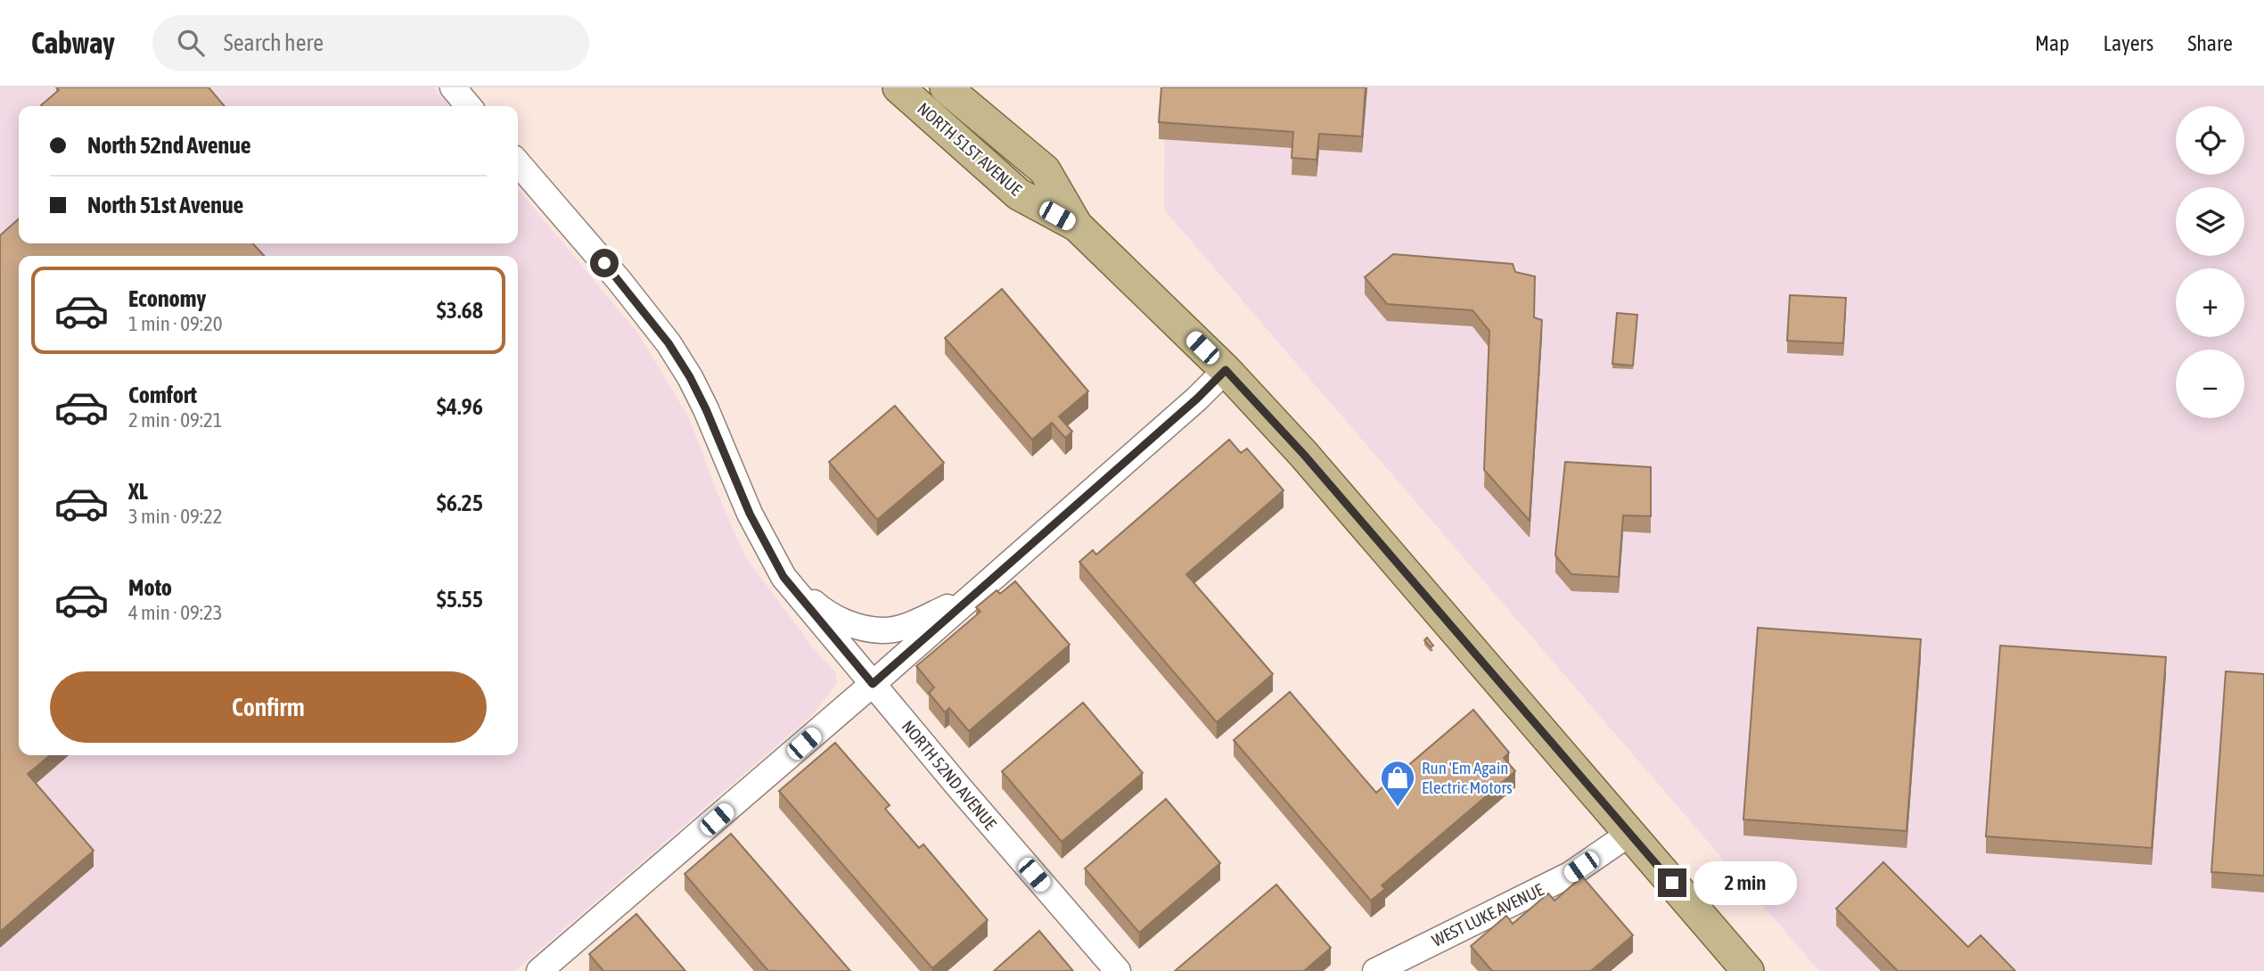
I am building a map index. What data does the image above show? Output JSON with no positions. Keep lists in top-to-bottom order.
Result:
{
  "streets": {
    "main road": ["NORTH 51ST AVENUE"],
    "street": ["NORTH 52ND AVENUE", "WEST LUKE AVENUE"]
  },
  "crossings": [
    ["NORTH 51ST AVENUE", "WEST LUKE AVENUE"]
  ],
  "places": {
    "shop": ["Run 'Em Again Electric Motors"]
  },
  "page": {
    "header": "Cabway",
    "search": "Search here",
    "nav": ["Map", "Layers", "Share"],
    "map_buttons": ["+", "−"],
    "banner": ["North 52nd Avenue", "North 51st Avenue"],
    "list": [
      {
        "name": "Economy",
        "note": "1 min · 09:20",
        "value": "$3.68"
      },
      {
        "name": "Comfort",
        "note": "2 min · 09:21",
        "value": "$4.96"
      },
      {
        "name": "XL",
        "note": "3 min · 09:22",
        "value": "$6.25"
      },
      {
        "name": "Moto",
        "note": "4 min · 09:23",
        "value": "$5.55"
      }
    ],
    "buttons": "Confirm",
    "bubble": "2 min"
  }
}
